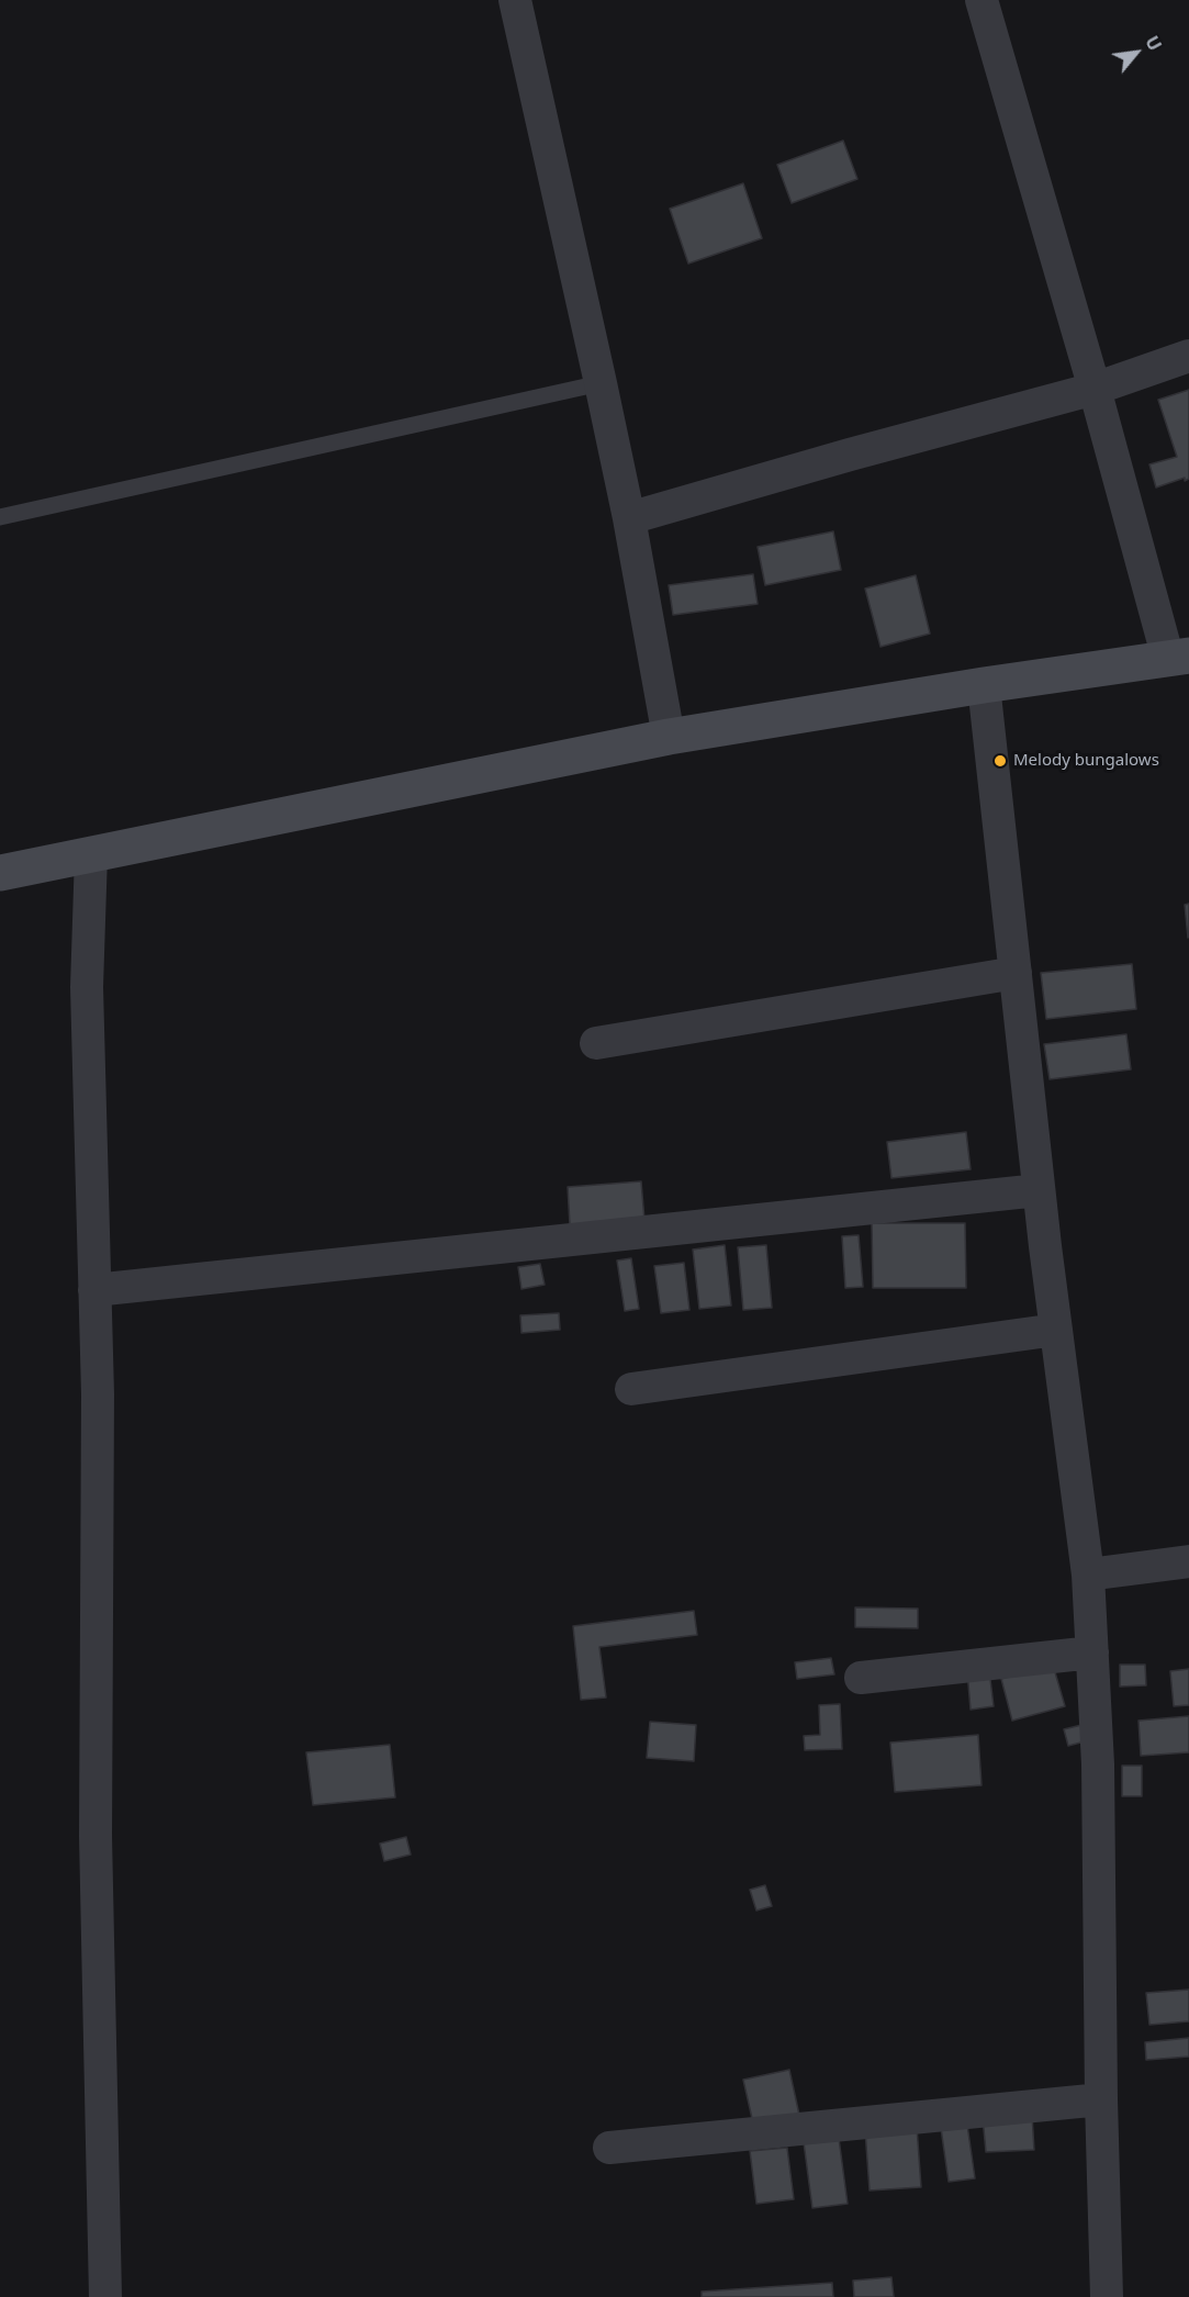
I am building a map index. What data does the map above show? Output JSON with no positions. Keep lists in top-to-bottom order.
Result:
{
  "places": ["Melody bungalows"],
  "north": "top right"
}
